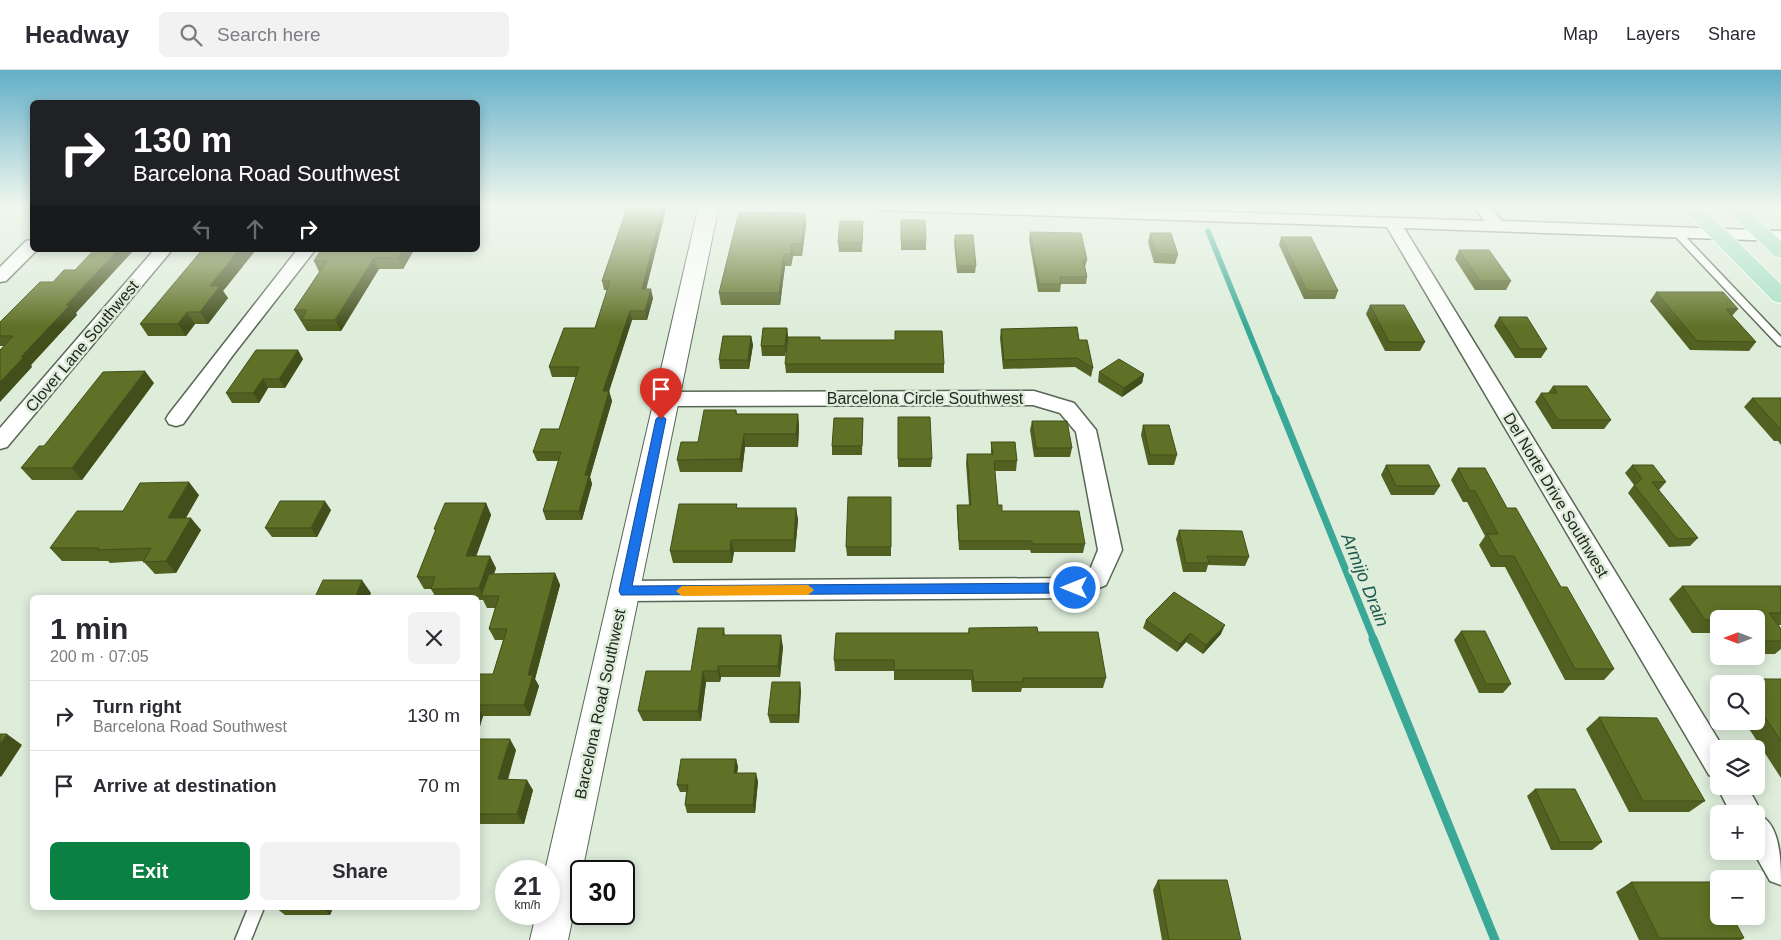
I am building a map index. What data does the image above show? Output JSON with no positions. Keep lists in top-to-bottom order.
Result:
{
  "streets": {
    "street": [
      "Clover Lane Southwest",
      "Barcelona Circle Southwest",
      "Del Norte Drive Southwest",
      "Barcelona Road Southwest"
    ]
  },
  "crossings": [
    ["Barcelona Circle Southwest", "Barcelona Road Southwest"]
  ],
  "water": ["Armijo Drain"],
  "north": "left",
  "page": {
    "header": "Headway",
    "search": "Search here",
    "nav": ["Map", "Layers", "Share"],
    "turn": ["130 m", "Barcelona Road Southwest"],
    "heading": ["1 min", "200 m · 07:05"],
    "map_buttons": ["+", "−"],
    "list": [
      {
        "name": "Turn right",
        "note": "Barcelona Road Southwest",
        "value": "130 m"
      },
      {
        "name": "Arrive at destination",
        "value": "70 m"
      }
    ],
    "buttons": ["Exit", "Share"],
    "speed": "21 km/h",
    "limit": "30"
  }
}
